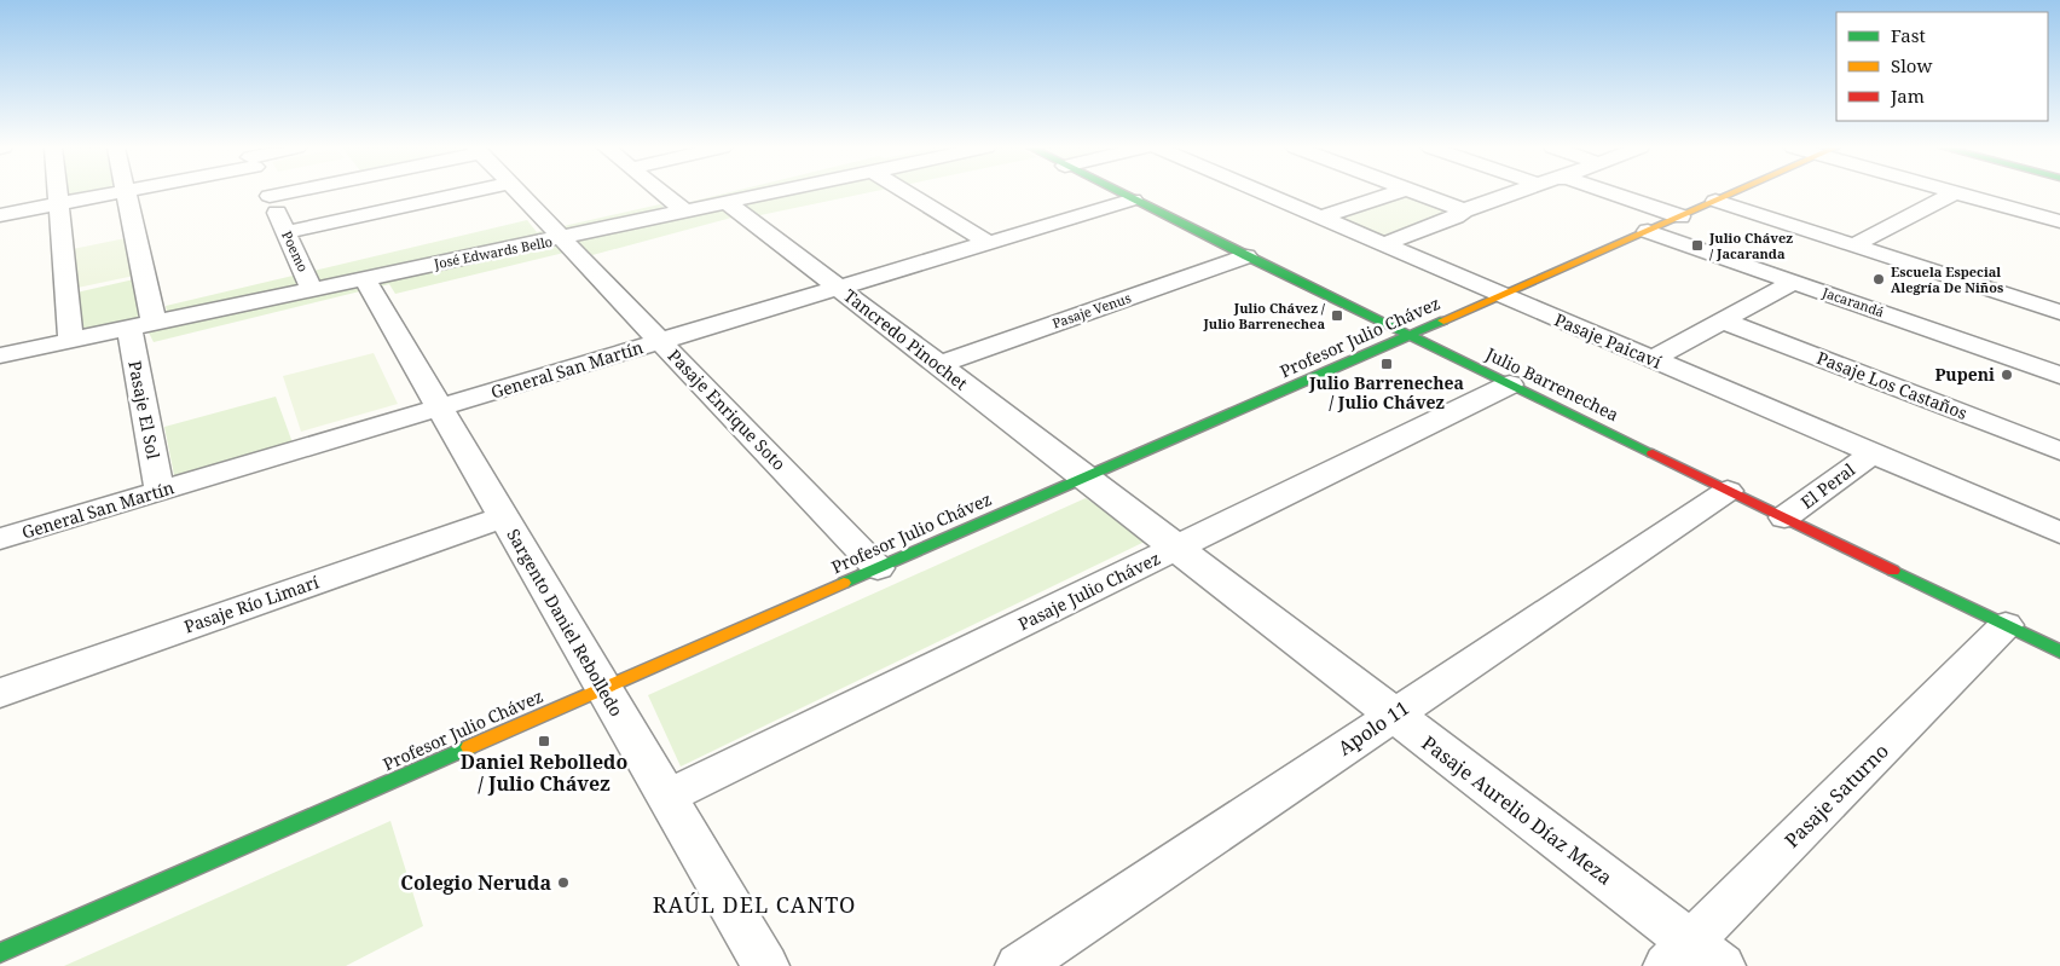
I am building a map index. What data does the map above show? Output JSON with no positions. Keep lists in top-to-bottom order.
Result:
{
  "streets": {
    "street": [
      "Poemo",
      "José Edwards Bello",
      "Jacarandá",
      "Pasaje Venus",
      "Profesor Julio Chávez",
      "Tancredo Pinochet",
      "Pasaje Paicaví",
      "General San Martín",
      "Julio Barrenechea",
      "Pasaje Los Castaños",
      "Pasaje El Sol",
      "Pasaje Enrique Soto",
      "El Peral",
      "Pasaje Julio Chávez",
      "Pasaje Río Limarí",
      "Sargento Daniel Rebolledo",
      "Apolo 11",
      "Pasaje Saturno",
      "Pasaje Aurelio Díaz Meza"
    ]
  },
  "crossings": [
    ["Poemo", "José Edwards Bello"],
    ["José Edwards Bello", "Tancredo Pinochet"],
    ["José Edwards Bello", "Pasaje El Sol"],
    ["José Edwards Bello", "Pasaje Enrique Soto"],
    ["José Edwards Bello", "Sargento Daniel Rebolledo"],
    ["Jacarandá", "Profesor Julio Chávez"],
    ["Pasaje Venus", "Tancredo Pinochet"],
    ["Pasaje Venus", "Julio Barrenechea"],
    ["Profesor Julio Chávez", "Tancredo Pinochet"],
    ["Profesor Julio Chávez", "Pasaje Paicaví"],
    ["Profesor Julio Chávez", "Julio Barrenechea"],
    ["Profesor Julio Chávez", "Pasaje Enrique Soto"],
    ["Profesor Julio Chávez", "Sargento Daniel Rebolledo"],
    ["Profesor Julio Chávez", "Pasaje Aurelio Díaz Meza"],
    ["Tancredo Pinochet", "General San Martín"],
    ["Tancredo Pinochet", "Pasaje Aurelio Díaz Meza"],
    ["Pasaje Paicaví", "El Peral"],
    ["General San Martín", "Julio Barrenechea"],
    ["General San Martín", "Pasaje El Sol"],
    ["General San Martín", "Pasaje Enrique Soto"],
    ["General San Martín", "Sargento Daniel Rebolledo"],
    ["Julio Barrenechea", "El Peral"],
    ["Julio Barrenechea", "Pasaje Julio Chávez"],
    ["Julio Barrenechea", "Apolo 11"],
    ["Julio Barrenechea", "Pasaje Saturno"],
    ["Pasaje Julio Chávez", "Sargento Daniel Rebolledo"],
    ["Pasaje Julio Chávez", "Pasaje Aurelio Díaz Meza"],
    ["Pasaje Río Limarí", "Sargento Daniel Rebolledo"],
    ["Apolo 11", "Pasaje Aurelio Díaz Meza"],
    ["Pasaje Saturno", "Pasaje Aurelio Díaz Meza"]
  ],
  "districts": ["RAÚL DEL CANTO"],
  "places": {
    "transit": [
      "Julio Chávez / Jacaranda",
      "Julio Chávez / Julio Barrenechea",
      "Julio Barrenechea / Julio Chávez",
      "Daniel Rebolledo / Julio Chávez"
    ],
    "other": ["Escuela Especial Alegría De Niños", "Pupeni", "Colegio Neruda"]
  },
  "legend": ["Fast", "Slow", "Jam"]
}
